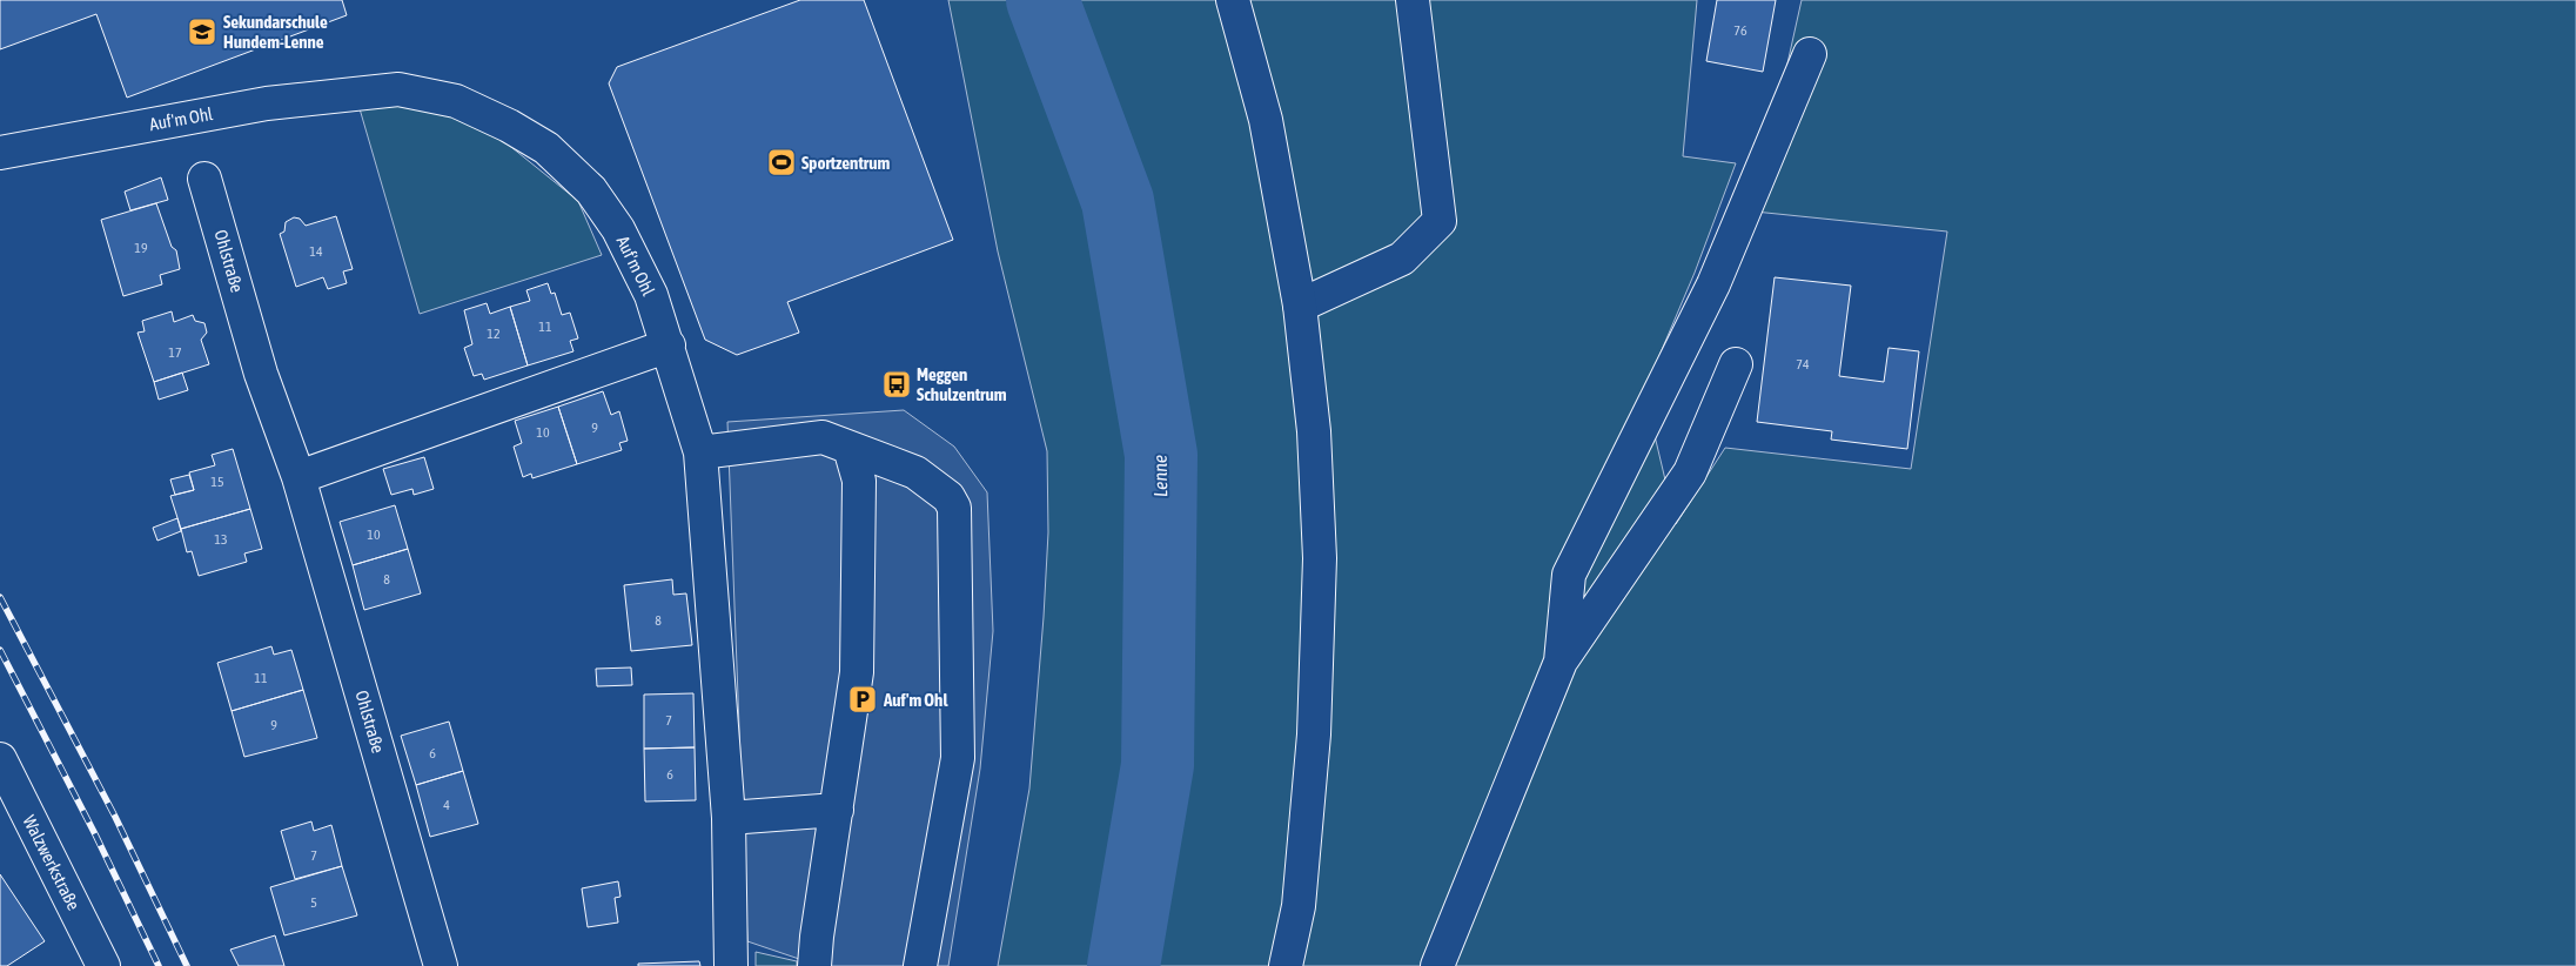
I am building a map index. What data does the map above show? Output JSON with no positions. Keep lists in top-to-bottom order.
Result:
{
  "streets": {
    "street": ["Auf'm Ohl", "Ohlstraße", "Walzwerkstraße"]
  },
  "water": ["Lenne"],
  "places": {
    "school or university": ["Sekundarschule Hundem-Lenne"],
    "sports": ["Sportzentrum"],
    "bus stop": ["Meggen Schulzentrum"],
    "parking": ["Auf'm Ohl"]
  },
  "house_numbers": [
    "76",
    "19",
    "14",
    "11",
    "12",
    "17",
    "74",
    "9",
    "10",
    "15",
    "10",
    "13",
    "8",
    "8",
    "11",
    "7",
    "9",
    "6",
    "6",
    "4",
    "7",
    "5"
  ]
}
